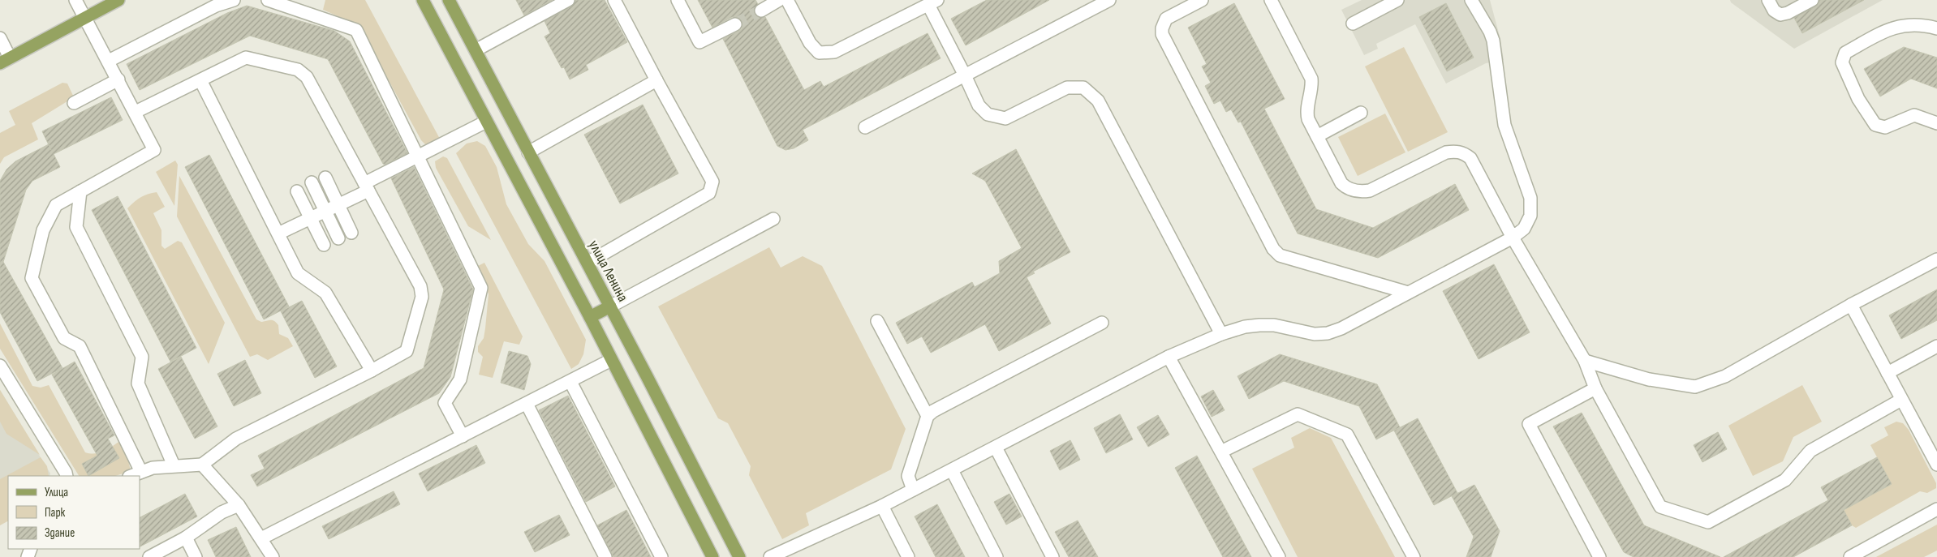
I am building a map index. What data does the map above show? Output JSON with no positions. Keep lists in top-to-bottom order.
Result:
{
  "streets": {
    "main road": ["улица Ленина"]
  },
  "legend": ["Улица", "Парк", "Здание"]
}
